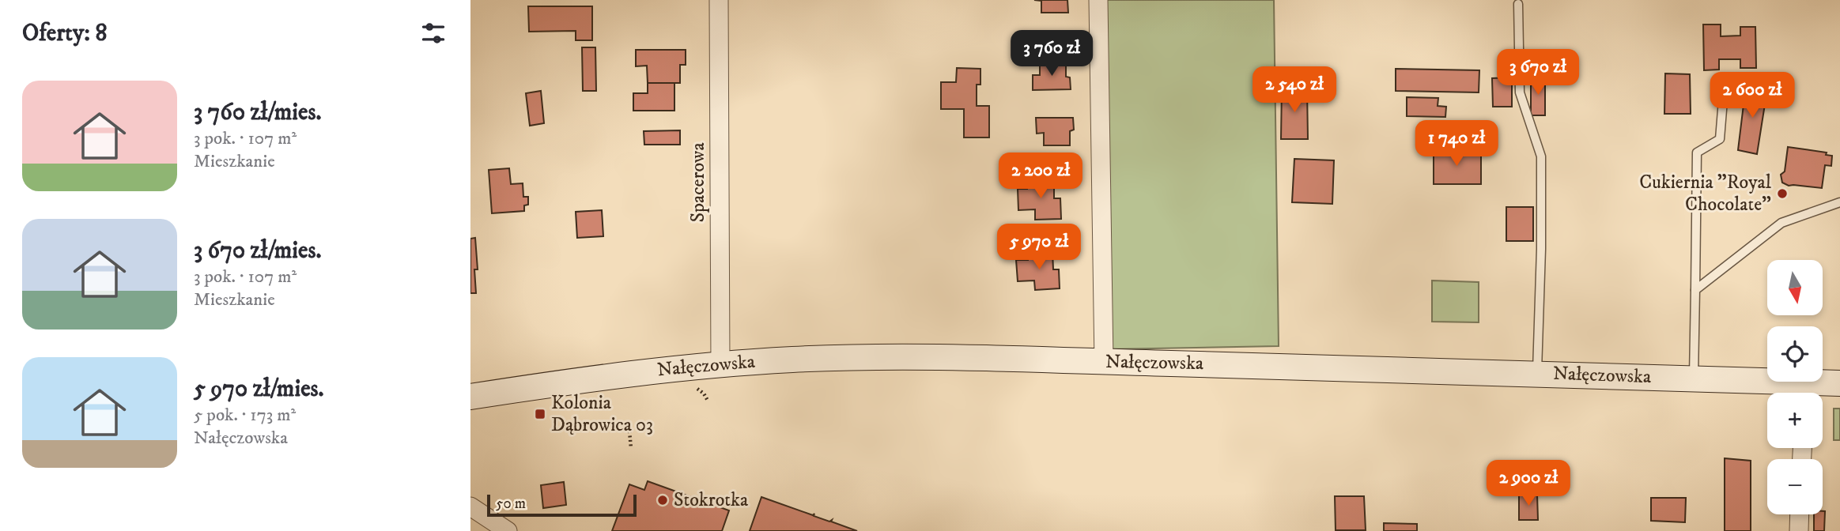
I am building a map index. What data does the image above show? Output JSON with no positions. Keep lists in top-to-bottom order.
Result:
{
  "streets": {
    "main road": ["Nałęczowska"],
    "street": ["Spacerowa"]
  },
  "crossings": [
    ["Spacerowa", "Nałęczowska"]
  ],
  "places": {
    "other": ["Cukiernia \"Royal Chocolate\"", "Stokrotka"],
    "transit": ["Kolonia Dąbrowica 03"]
  },
  "scale_bar": "50 m",
  "north": "bottom",
  "page": {
    "heading": "Oferty: 8",
    "price": [
      "3 760 zł",
      "3 670 zł",
      "2 540 zł",
      "2 600 zł",
      "1 740 zł",
      "2 200 zł",
      "5 970 zł",
      "2 900 zł"
    ],
    "list": [
      {
        "name": "3 760 zł/mies.",
        "note": "3 pok. · 107 m² · Mieszkanie"
      },
      {
        "name": "3 670 zł/mies.",
        "note": "3 pok. · 107 m² · Mieszkanie"
      },
      {
        "name": "5 970 zł/mies.",
        "note": "5 pok. · 173 m² · Nałęczowska"
      }
    ],
    "map_buttons": ["+", "−"],
    "scale": "50 m"
  }
}
